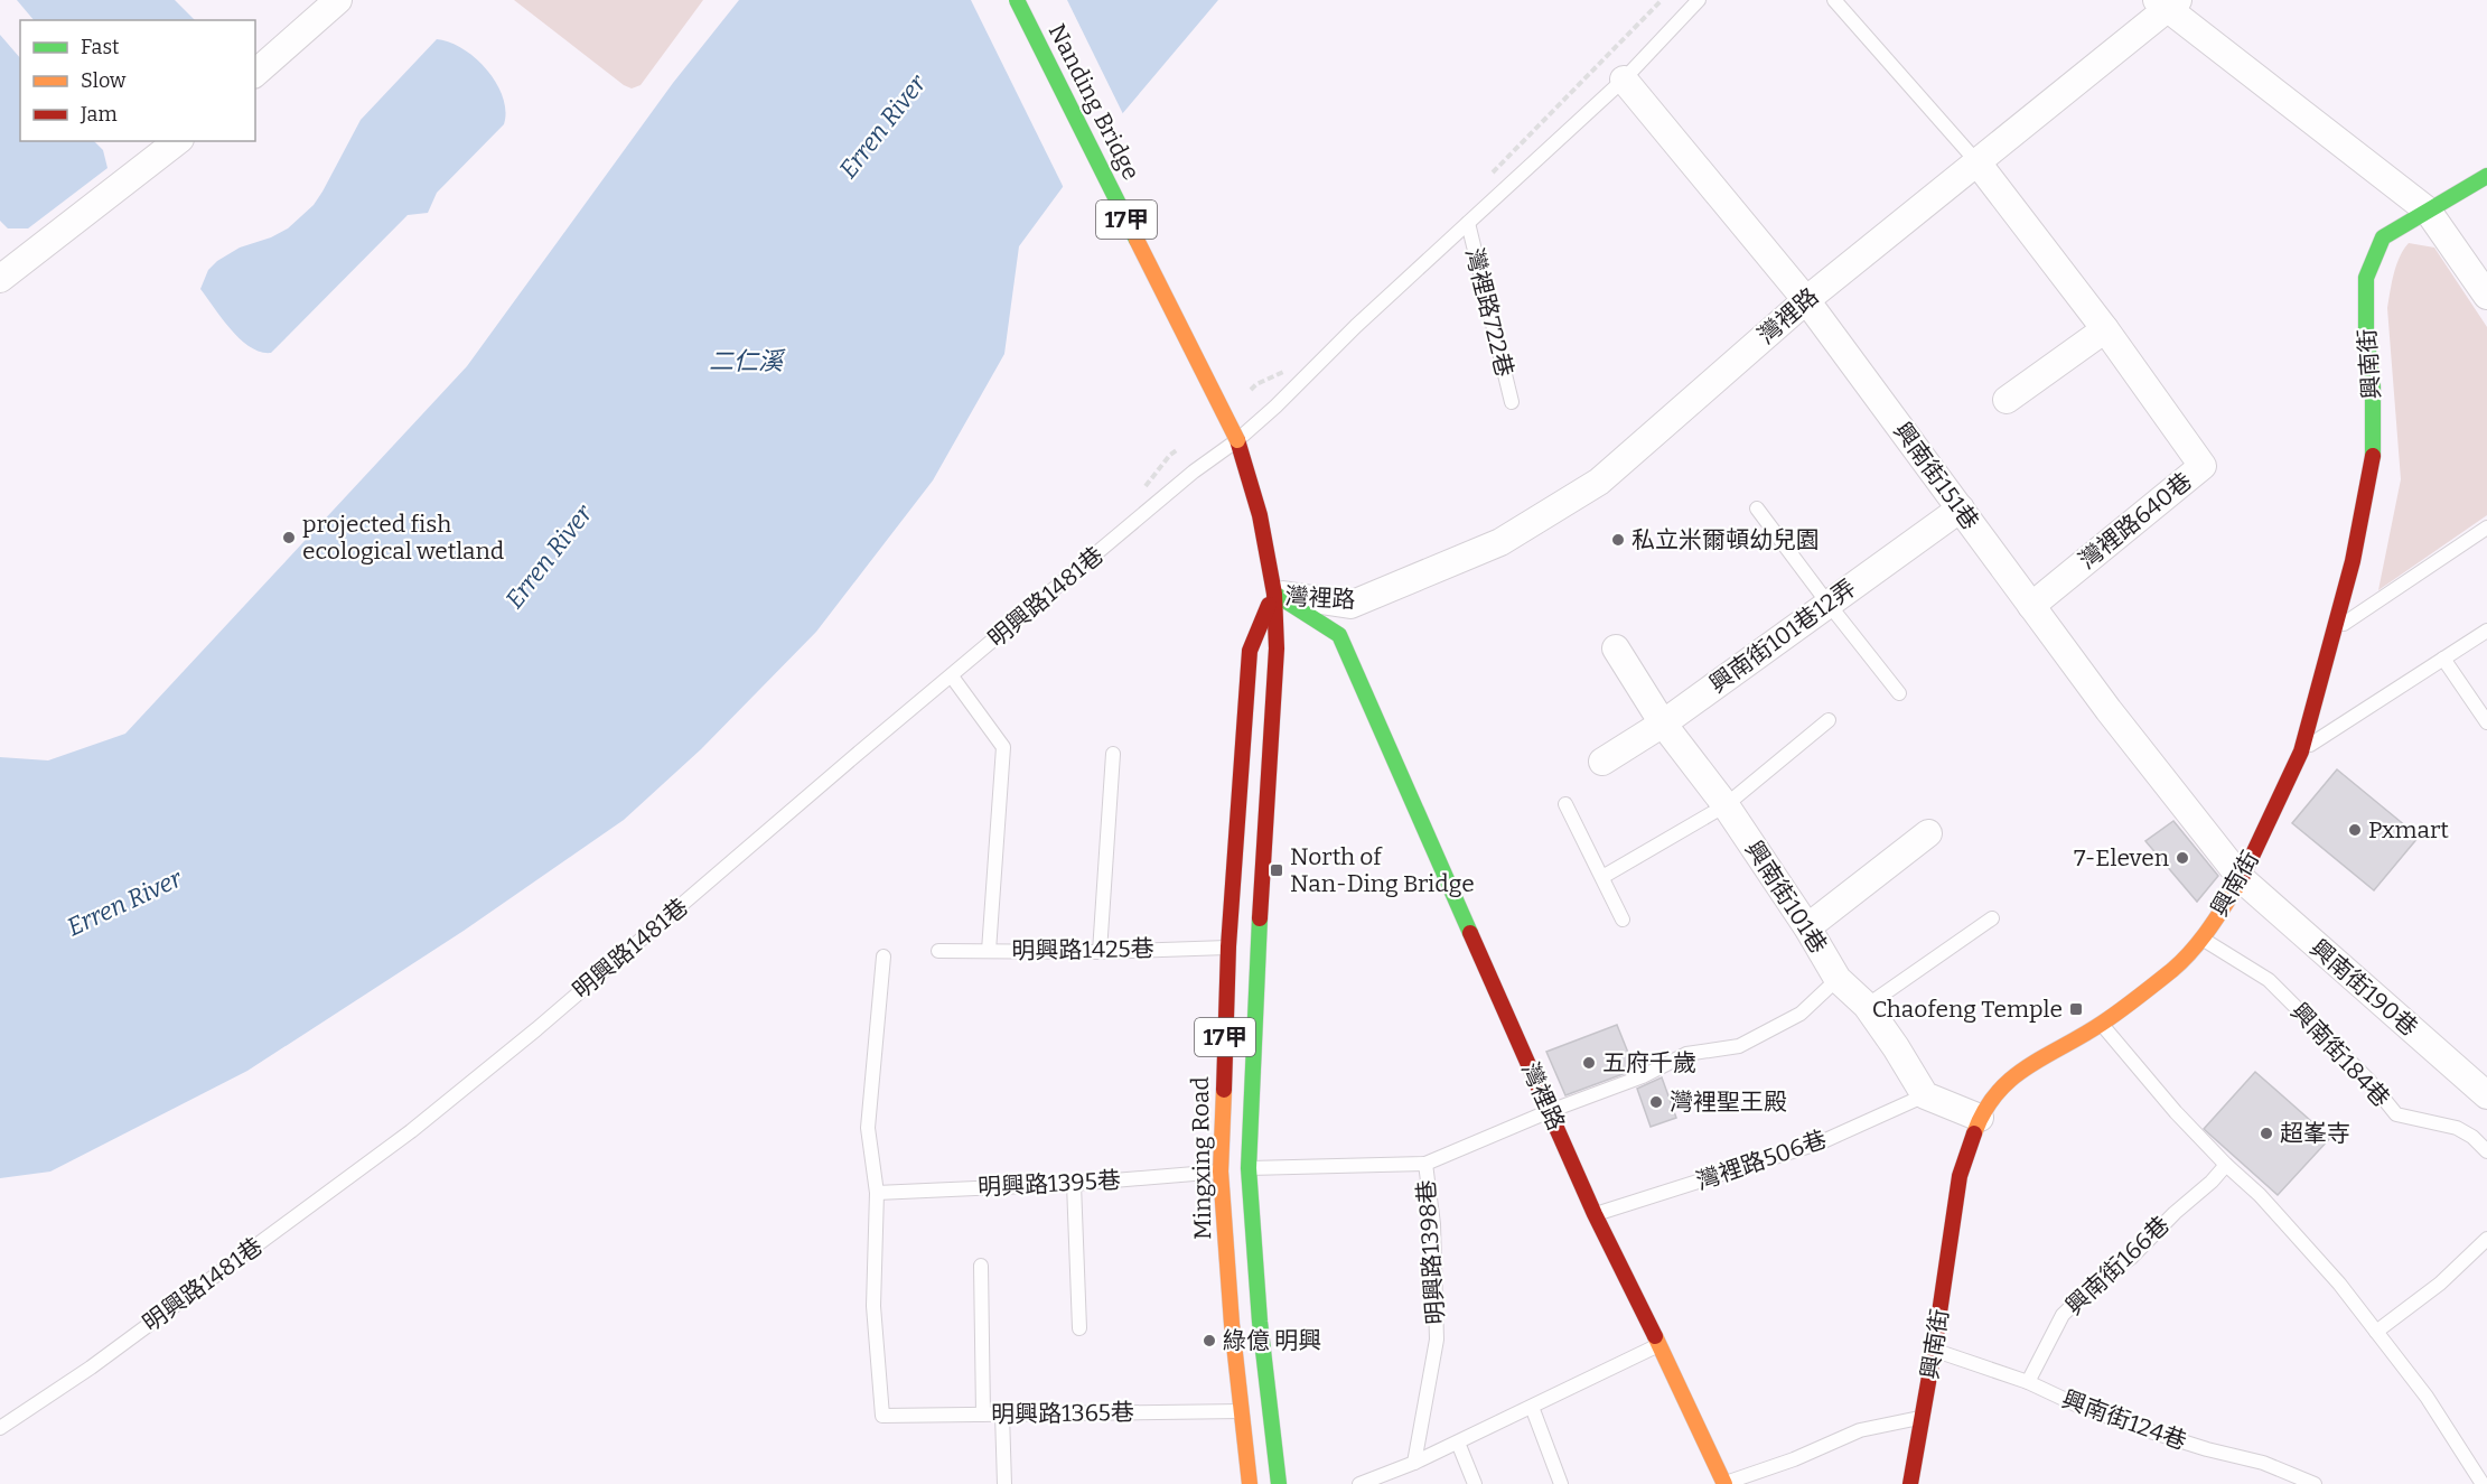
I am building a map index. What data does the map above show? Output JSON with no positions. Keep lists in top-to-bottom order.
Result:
{
  "streets": {
    "street": [
      "Nanding Bridge",
      "17甲",
      "灣裡路",
      "興南街",
      "興南街151巷",
      "灣裡路640巷",
      "興南街101巷12弄",
      "興南街101巷",
      "興南街190巷",
      "Mingxing Road"
    ],
    "lane": [
      "灣裡路722巷",
      "明興路1481巷",
      "明興路1425巷",
      "興南街184巷",
      "灣裡路506巷",
      "明興路1395巷",
      "明興路1398巷",
      "興南街166巷",
      "明興路1365巷",
      "興南街124巷"
    ]
  },
  "crossings": [
    ["Nanding Bridge", "明興路1481巷"],
    ["Nanding Bridge", "Mingxing Road"],
    ["灣裡路", "興南街151巷"],
    ["灣裡路", "灣裡路640巷"],
    ["灣裡路", "Mingxing Road"],
    ["灣裡路", "灣裡路506巷"],
    ["興南街", "興南街151巷"],
    ["興南街", "興南街190巷"],
    ["興南街", "興南街184巷"],
    ["興南街", "興南街124巷"],
    ["興南街151巷", "灣裡路640巷"],
    ["興南街151巷", "興南街101巷12弄"],
    ["興南街151巷", "興南街190巷"],
    ["明興路1481巷", "Mingxing Road"],
    ["興南街101巷12弄", "興南街101巷"],
    ["興南街101巷", "灣裡路506巷"],
    ["明興路1425巷", "Mingxing Road"],
    ["Mingxing Road", "明興路1395巷"],
    ["Mingxing Road", "明興路1398巷"],
    ["Mingxing Road", "明興路1365巷"],
    ["明興路1395巷", "明興路1398巷"],
    ["明興路1395巷", "明興路1365巷"],
    ["興南街166巷", "興南街124巷"]
  ],
  "water": ["Erren River", "二仁溪"],
  "places": {
    "other": [
      "projected fish ecological wetland",
      "私立米爾頓幼兒園",
      "Pxmart",
      "7-Eleven",
      "五府千歲",
      "灣裡聖王殿",
      "超峯寺",
      "綠億 明興"
    ],
    "transit": ["North of Nan-Ding Bridge", "Chaofeng Temple"]
  },
  "legend": ["Fast", "Slow", "Jam"]
}
